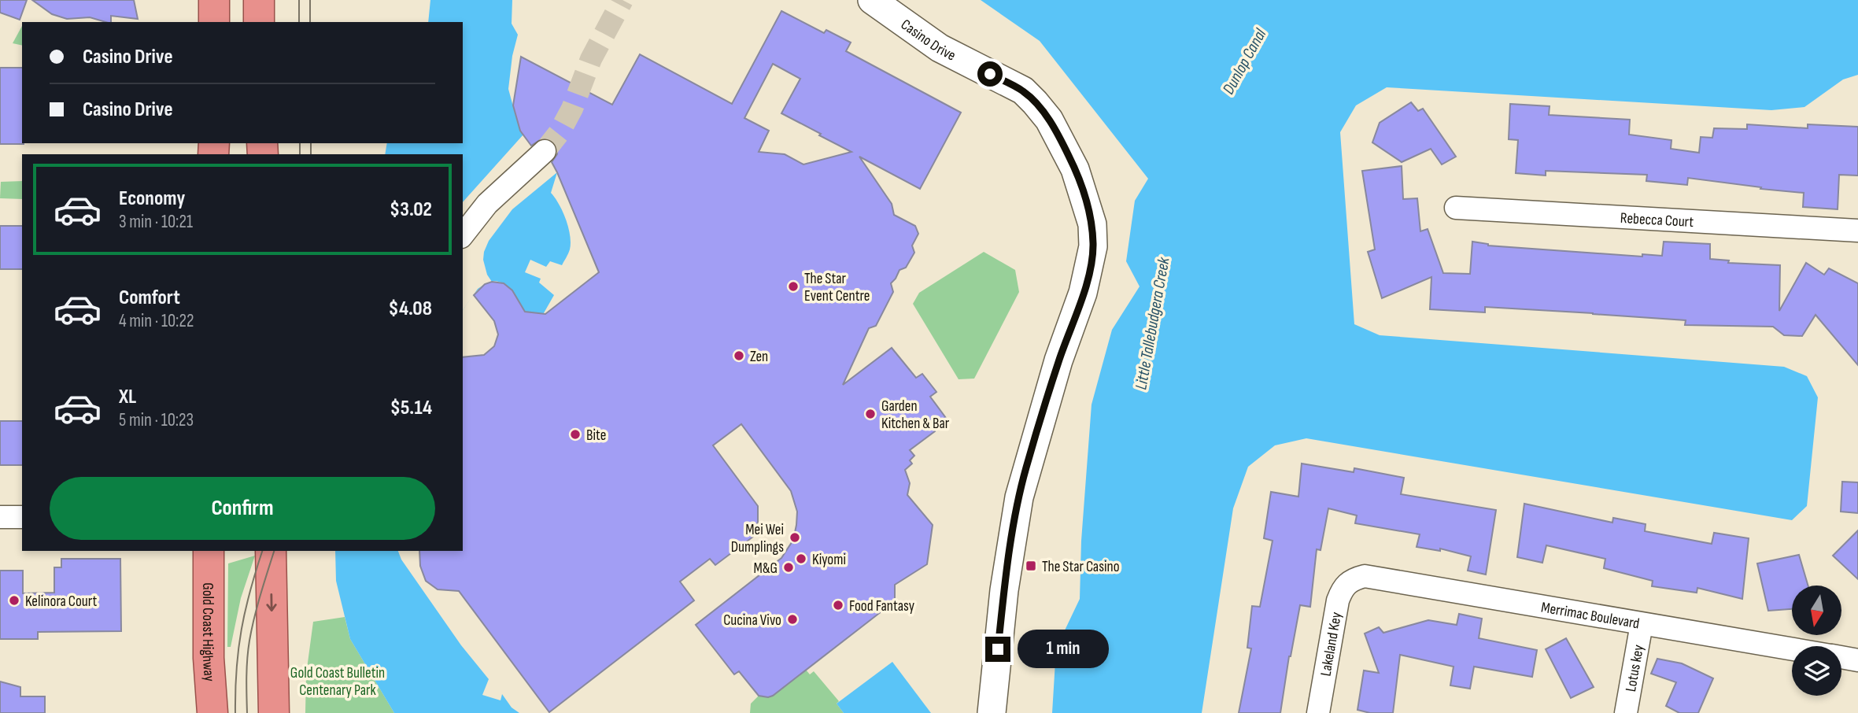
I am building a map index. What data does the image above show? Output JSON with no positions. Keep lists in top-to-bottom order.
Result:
{
  "streets": {
    "highway": ["Gold Coast Highway"],
    "street": [
      "Casino Drive",
      "Rebecca Court",
      "Merrimac Boulevard",
      "Lakeland Key",
      "Lotus key"
    ]
  },
  "crossings": [
    ["Merrimac Boulevard", "Lakeland Key"],
    ["Merrimac Boulevard", "Lotus key"]
  ],
  "water": ["Dunlop Canal", "Little Tallebudgera Creek"],
  "parks": ["Gold Coast Bulletin Centenary Park"],
  "places": {
    "other": [
      "The Star Event Centre",
      "Zen",
      "Garden Kitchen & Bar",
      "Bite",
      "Mei Wei Dumplings",
      "Kiyomi",
      "M&G",
      "Kelinora Court",
      "Food Fantasy",
      "Cucina Vivo"
    ],
    "transit": ["The Star Casino"]
  },
  "north": "bottom",
  "page": {
    "banner": ["Casino Drive", "Casino Drive"],
    "list": [
      {
        "name": "Economy",
        "note": "3 min · 10:21",
        "value": "$3.02"
      },
      {
        "name": "Comfort",
        "note": "4 min · 10:22",
        "value": "$4.08"
      },
      {
        "name": "XL",
        "note": "5 min · 10:23",
        "value": "$5.14"
      }
    ],
    "buttons": "Confirm",
    "bubble": "1 min"
  }
}
